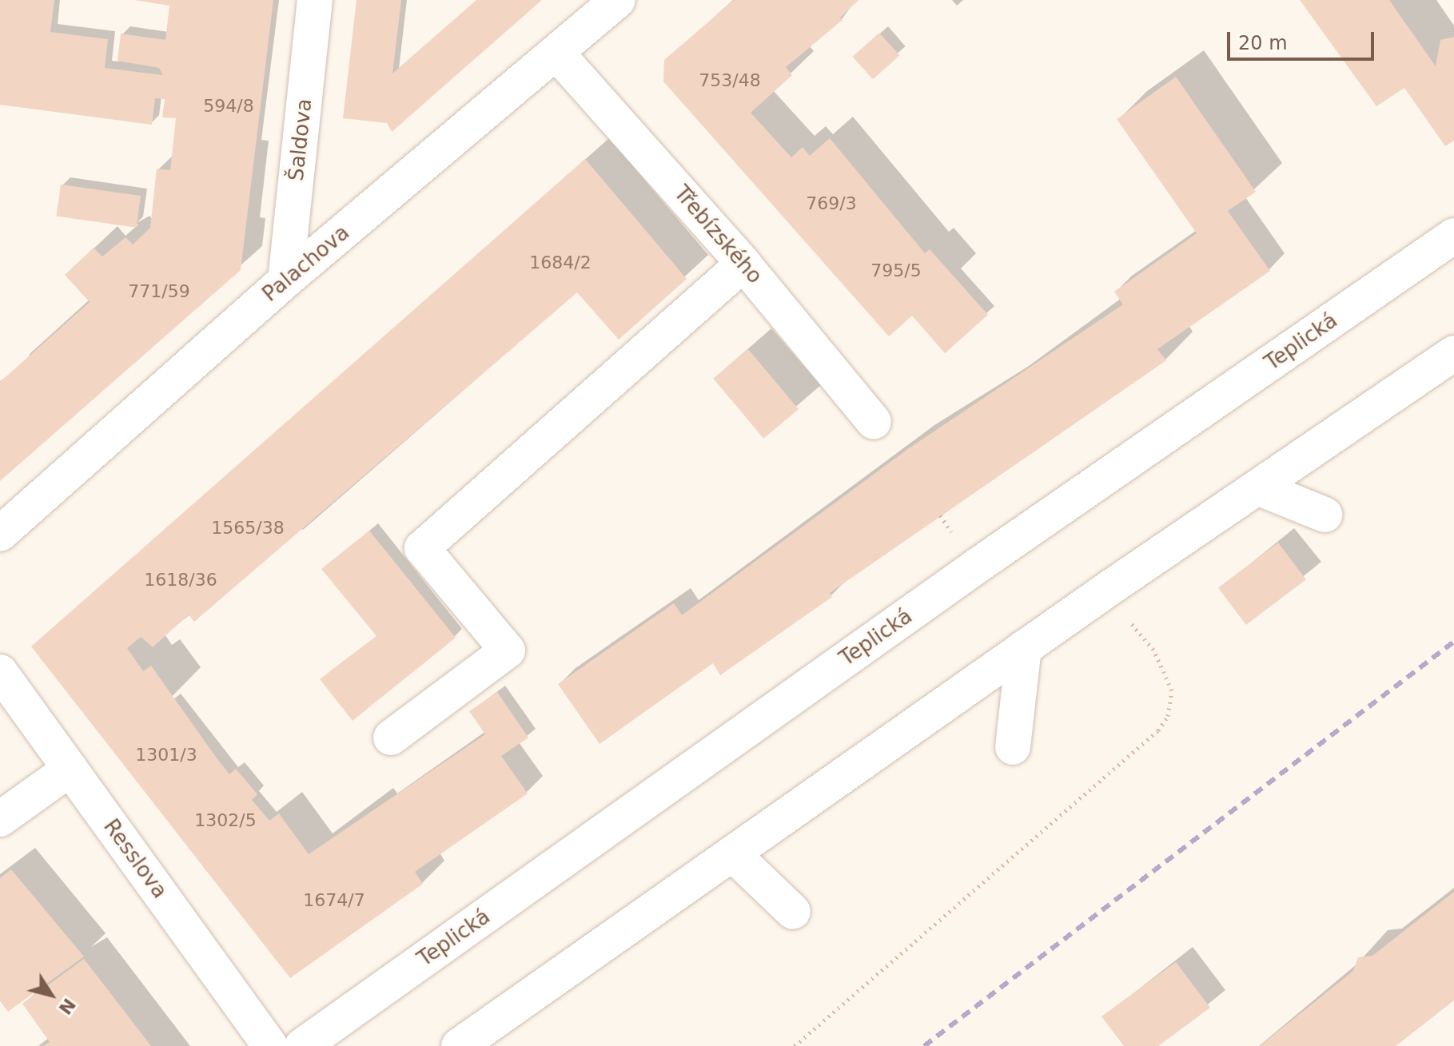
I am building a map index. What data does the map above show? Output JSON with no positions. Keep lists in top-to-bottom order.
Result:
{
  "streets": {
    "street": [
      "Šaldova",
      "Třebízského",
      "Palachova",
      "Teplická",
      "Resslova"
    ]
  },
  "crossings": [
    ["Šaldova", "Palachova"],
    ["Třebízského", "Palachova"]
  ],
  "house_numbers": [
    "753/48",
    "594/8",
    "769/3",
    "1684/2",
    "795/5",
    "771/59",
    "1565/38",
    "1618/36",
    "1301/3",
    "1302/5",
    "1674/7"
  ],
  "scale_bar": "20 m",
  "north": "bottom right"
}
